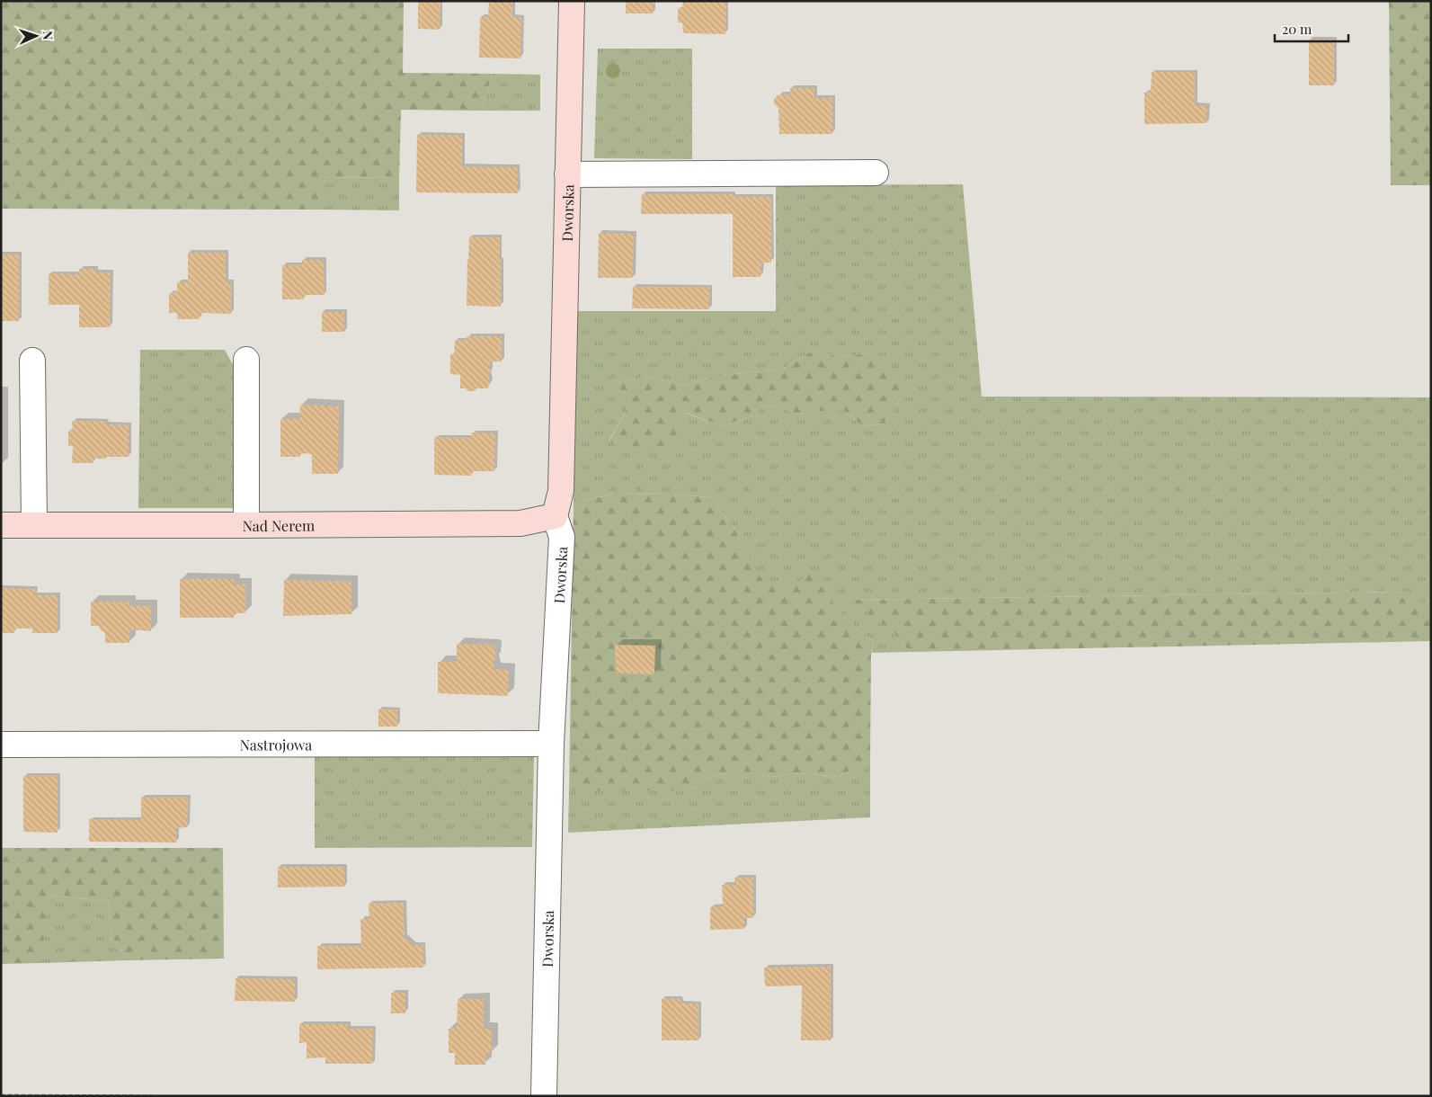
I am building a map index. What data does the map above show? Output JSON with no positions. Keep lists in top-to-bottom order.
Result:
{
  "streets": {
    "street": ["Dworska", "Nad Nerem", "Nastrojowa"]
  },
  "crossings": [
    ["Dworska", "Nad Nerem"],
    ["Dworska", "Nastrojowa"]
  ],
  "scale_bar": "20 m",
  "north": "right"
}
